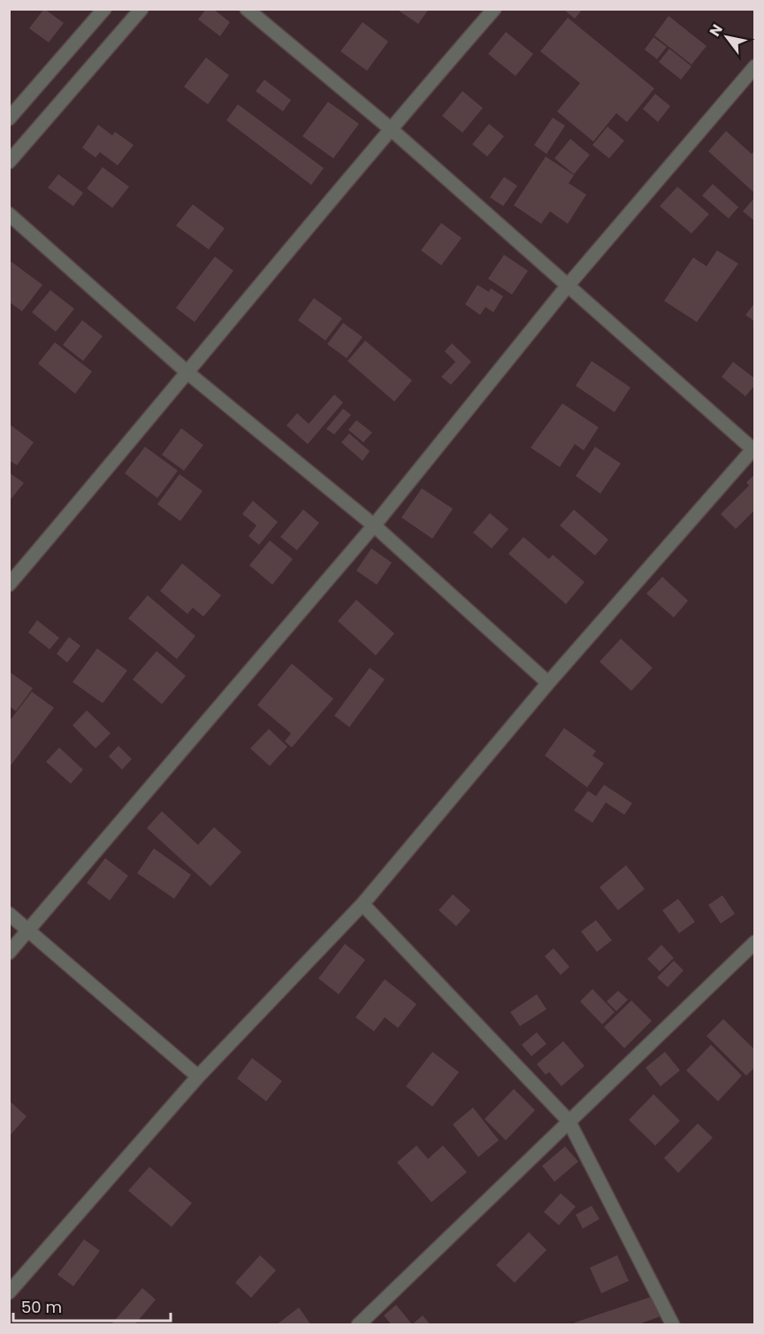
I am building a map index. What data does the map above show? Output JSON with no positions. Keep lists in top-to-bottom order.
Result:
{
  "scale_bar": "50 m",
  "north": "top left"
}
